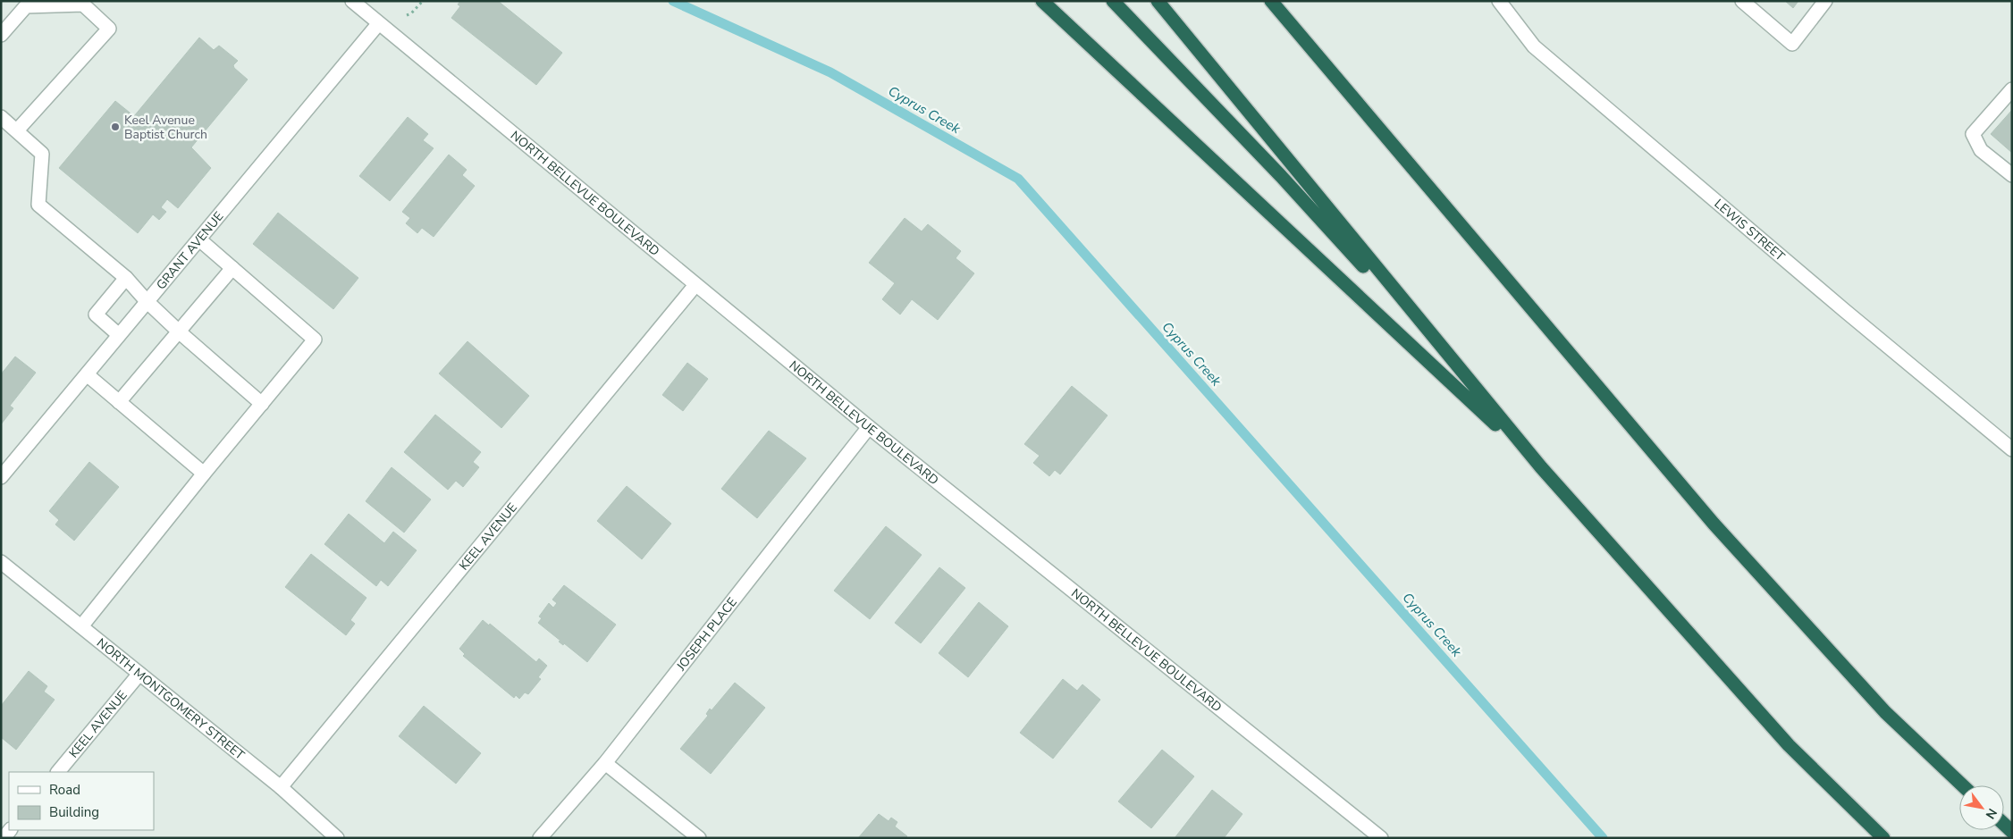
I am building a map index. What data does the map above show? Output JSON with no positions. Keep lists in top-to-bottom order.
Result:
{
  "streets": {
    "street": [
      "NORTH BELLEVUE BOULEVARD",
      "LEWIS STREET",
      "GRANT AVENUE",
      "KEEL AVENUE",
      "JOSEPH PLACE",
      "NORTH MONTGOMERY STREET"
    ]
  },
  "crossings": [
    ["NORTH BELLEVUE BOULEVARD", "GRANT AVENUE"],
    ["NORTH BELLEVUE BOULEVARD", "KEEL AVENUE"],
    ["NORTH BELLEVUE BOULEVARD", "JOSEPH PLACE"],
    ["KEEL AVENUE", "NORTH MONTGOMERY STREET"]
  ],
  "water": ["Cyprus Creek"],
  "places": ["Keel Avenue Baptist Church"],
  "legend": ["Road", "Building"],
  "north": "bottom right"
}
